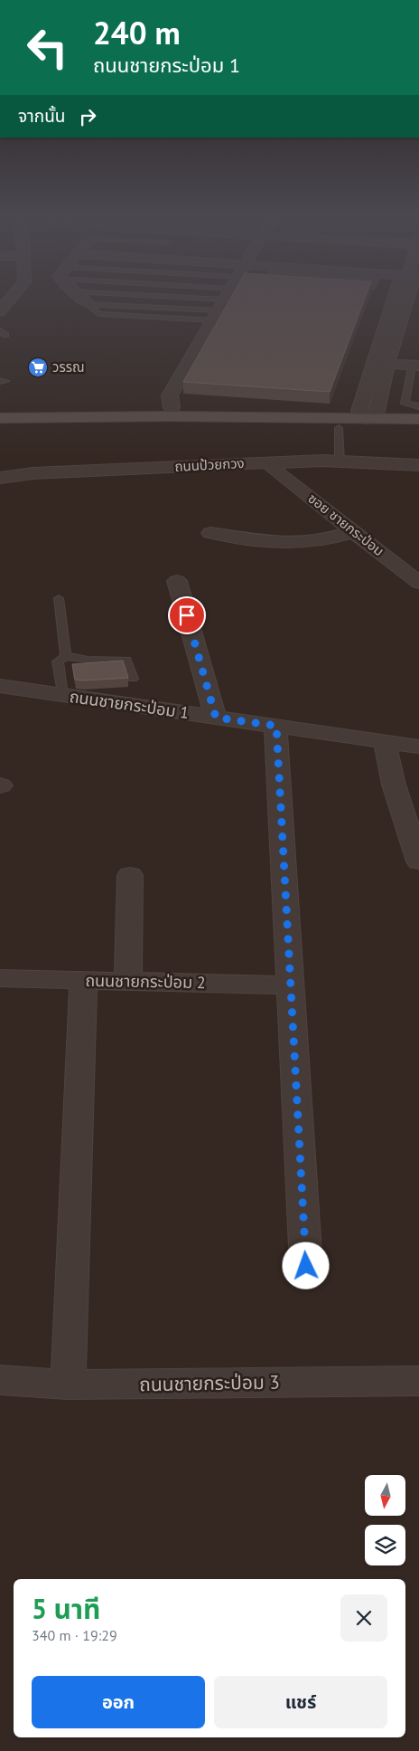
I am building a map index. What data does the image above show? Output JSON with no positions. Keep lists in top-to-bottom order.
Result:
{
  "streets": {
    "street": [
      "ถนนป้วยกวง",
      "ซอย ชายกระป่อม",
      "ถนนชายกระป่อม 1",
      "ถนนชายกระป่อม 2",
      "ถนนชายกระป่อม 3"
    ]
  },
  "crossings": [
    ["ถนนป้วยกวง", "ซอย ชายกระป่อม"]
  ],
  "places": {
    "supermarket": ["วรรณ"]
  },
  "north": "bottom",
  "page": {
    "turn": ["240 m", "ถนนชายกระป่อม 1"],
    "then": "จากนั้น",
    "heading": ["5 นาที", "340 m · 19:29"],
    "buttons": ["ออก", "แชร์"]
  }
}
